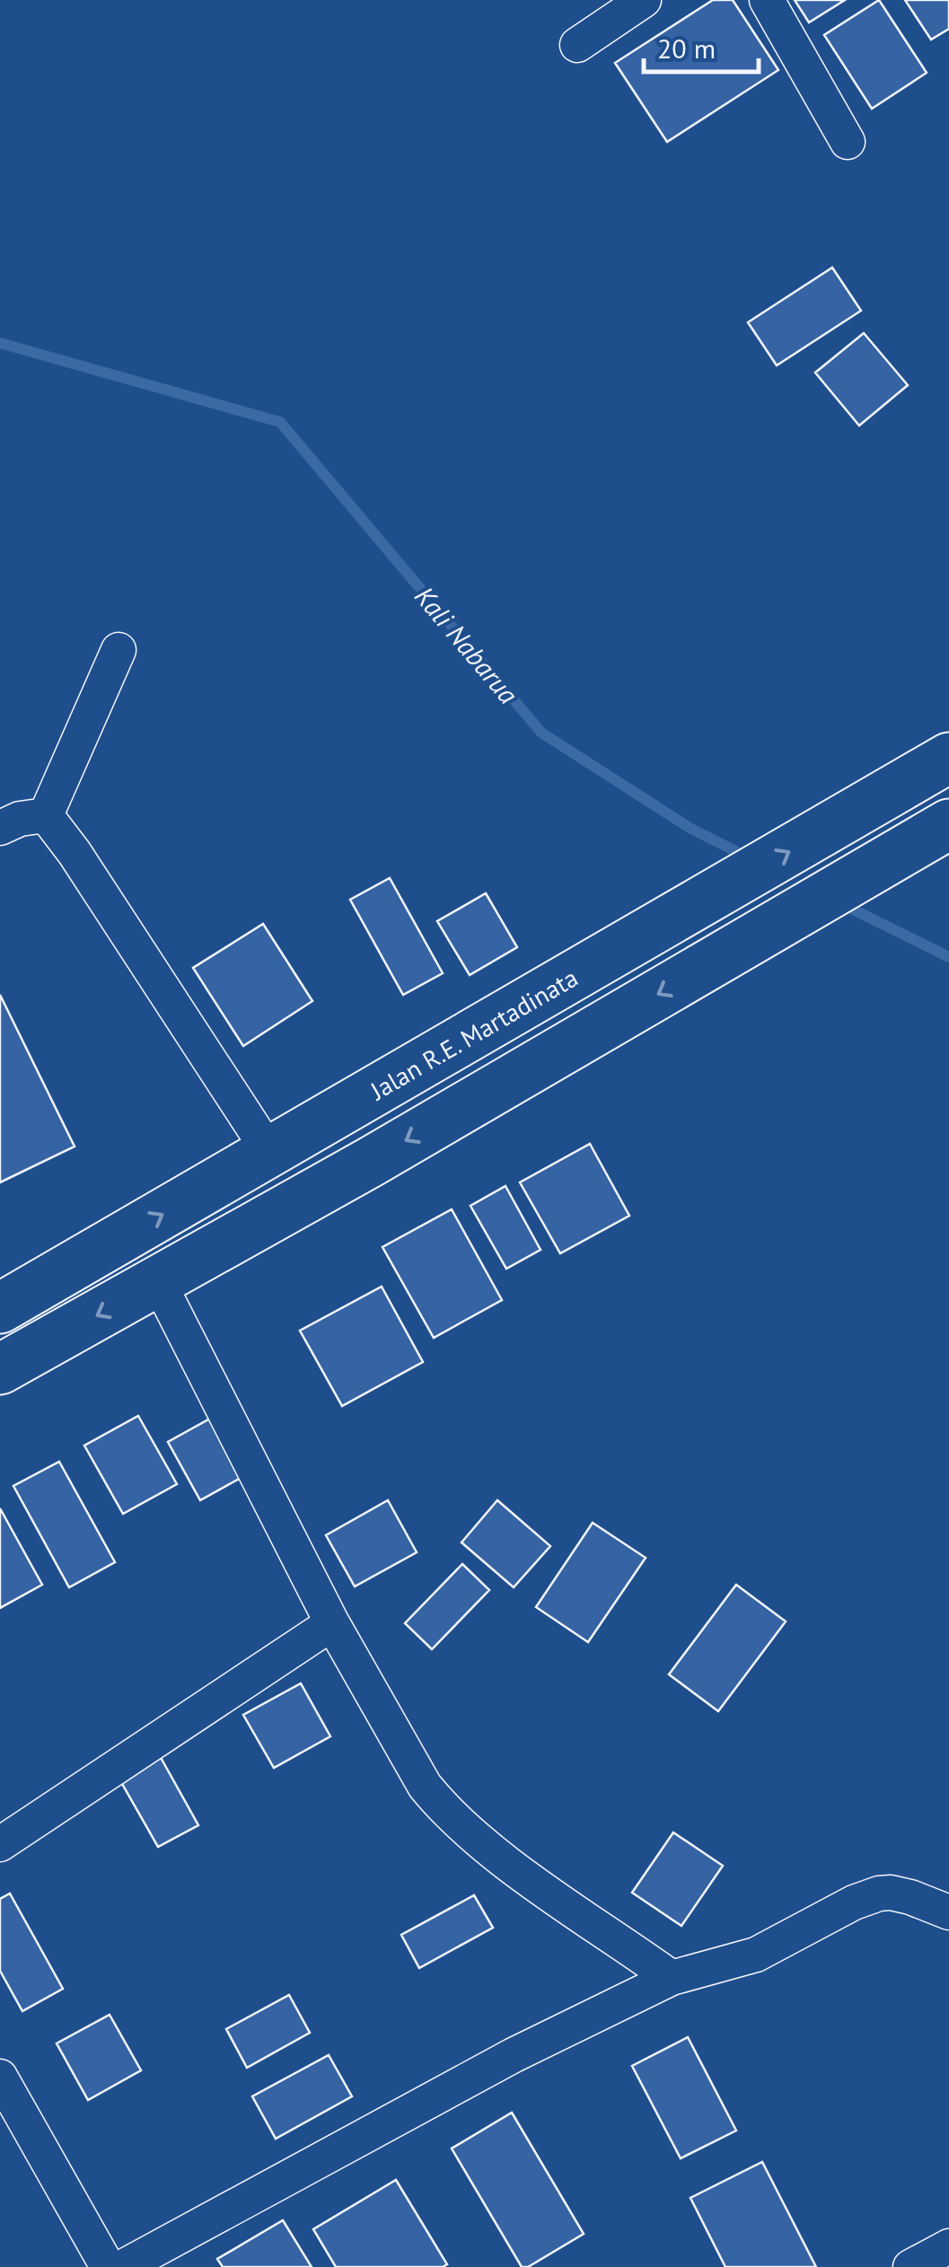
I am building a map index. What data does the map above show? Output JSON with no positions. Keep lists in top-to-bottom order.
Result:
{
  "streets": {
    "highway": ["Jalan R.E. Martadinata"]
  },
  "water": ["Kali Nabarua"],
  "scale_bar": "20 m"
}
